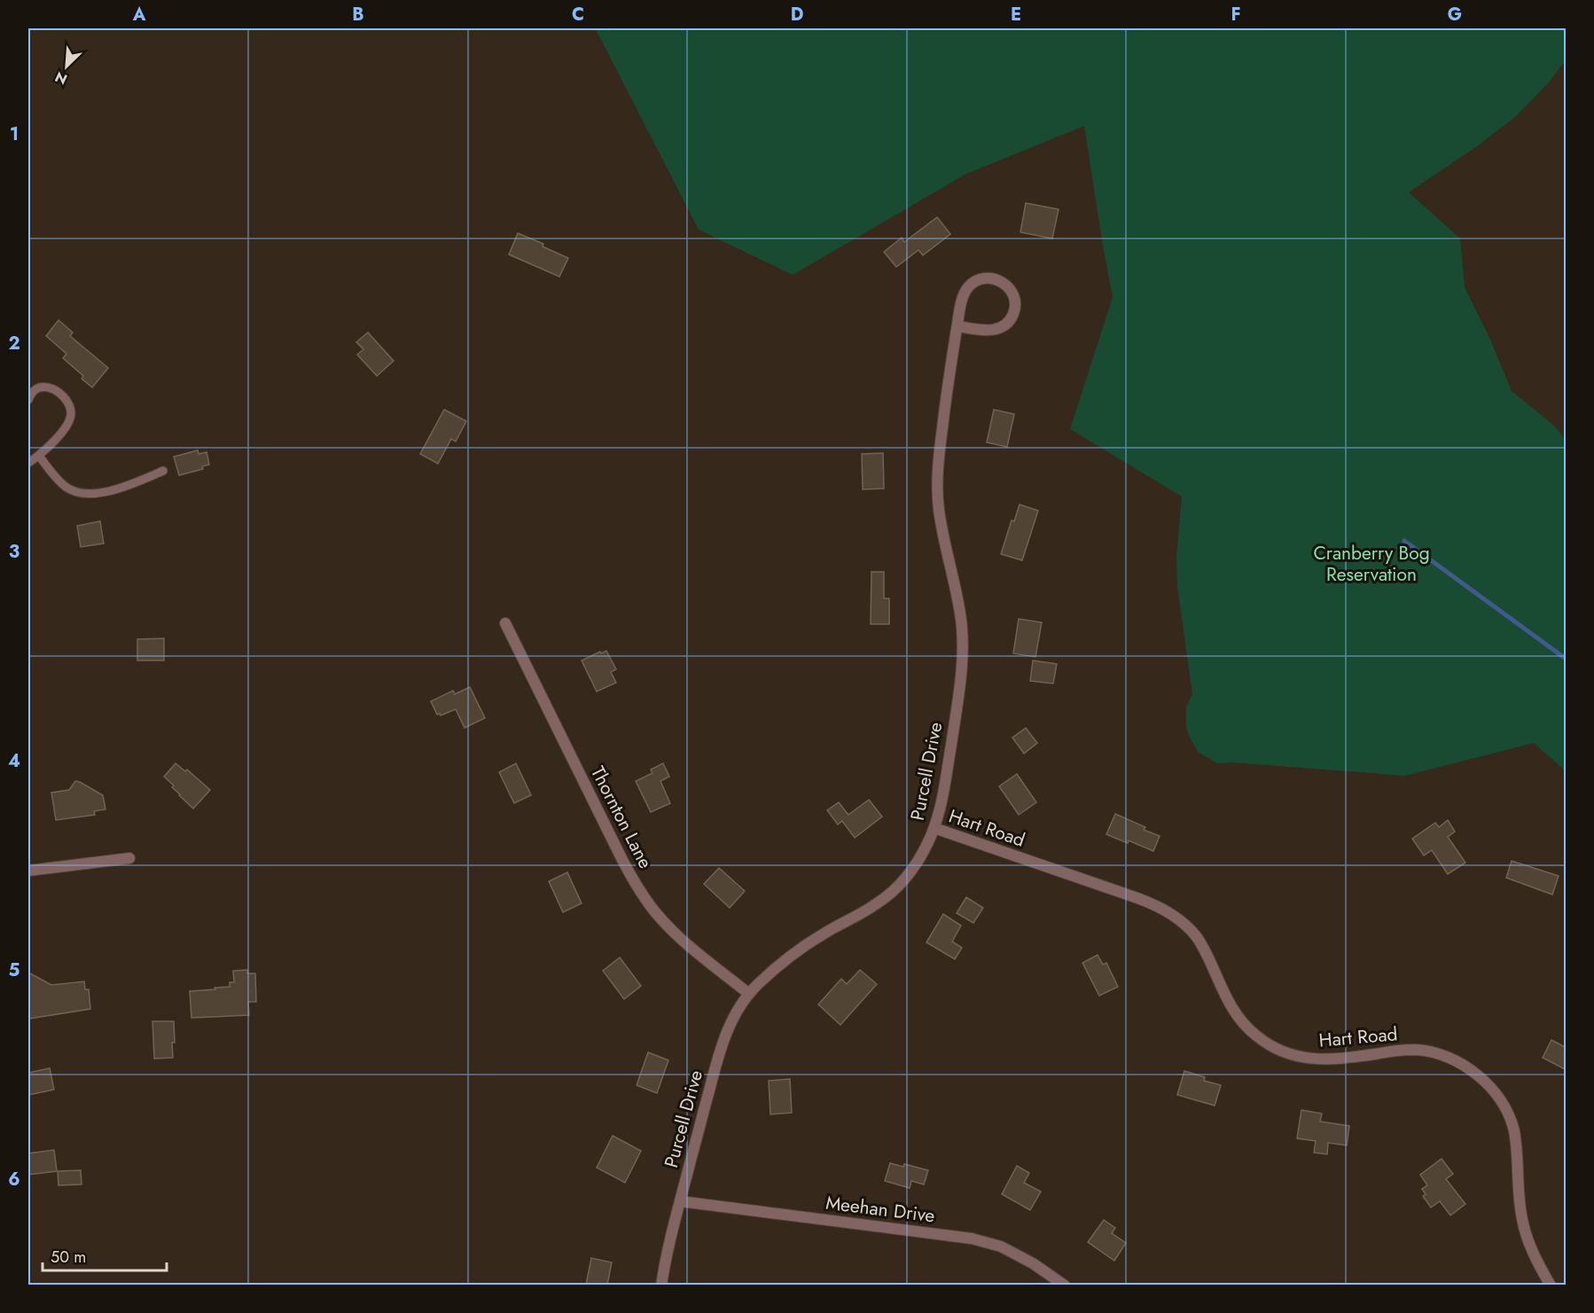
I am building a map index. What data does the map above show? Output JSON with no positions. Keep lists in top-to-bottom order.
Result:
{
  "streets": {
    "street": [
      "Purcell Drive",
      "Thornton Lane",
      "Hart Road",
      "Meehan Drive"
    ]
  },
  "crossings": [
    ["Purcell Drive", "Thornton Lane"],
    ["Purcell Drive", "Hart Road"],
    ["Purcell Drive", "Meehan Drive"]
  ],
  "parks": ["Cranberry Bog Reservation"],
  "scale_bar": "50 m",
  "north": "bottom left",
  "grid": {
    "columns": [
      "A",
      "B",
      "C",
      "D",
      "E",
      "F",
      "G"
    ],
    "rows": [
      "1",
      "2",
      "3",
      "4",
      "5",
      "6"
    ]
  }
}
